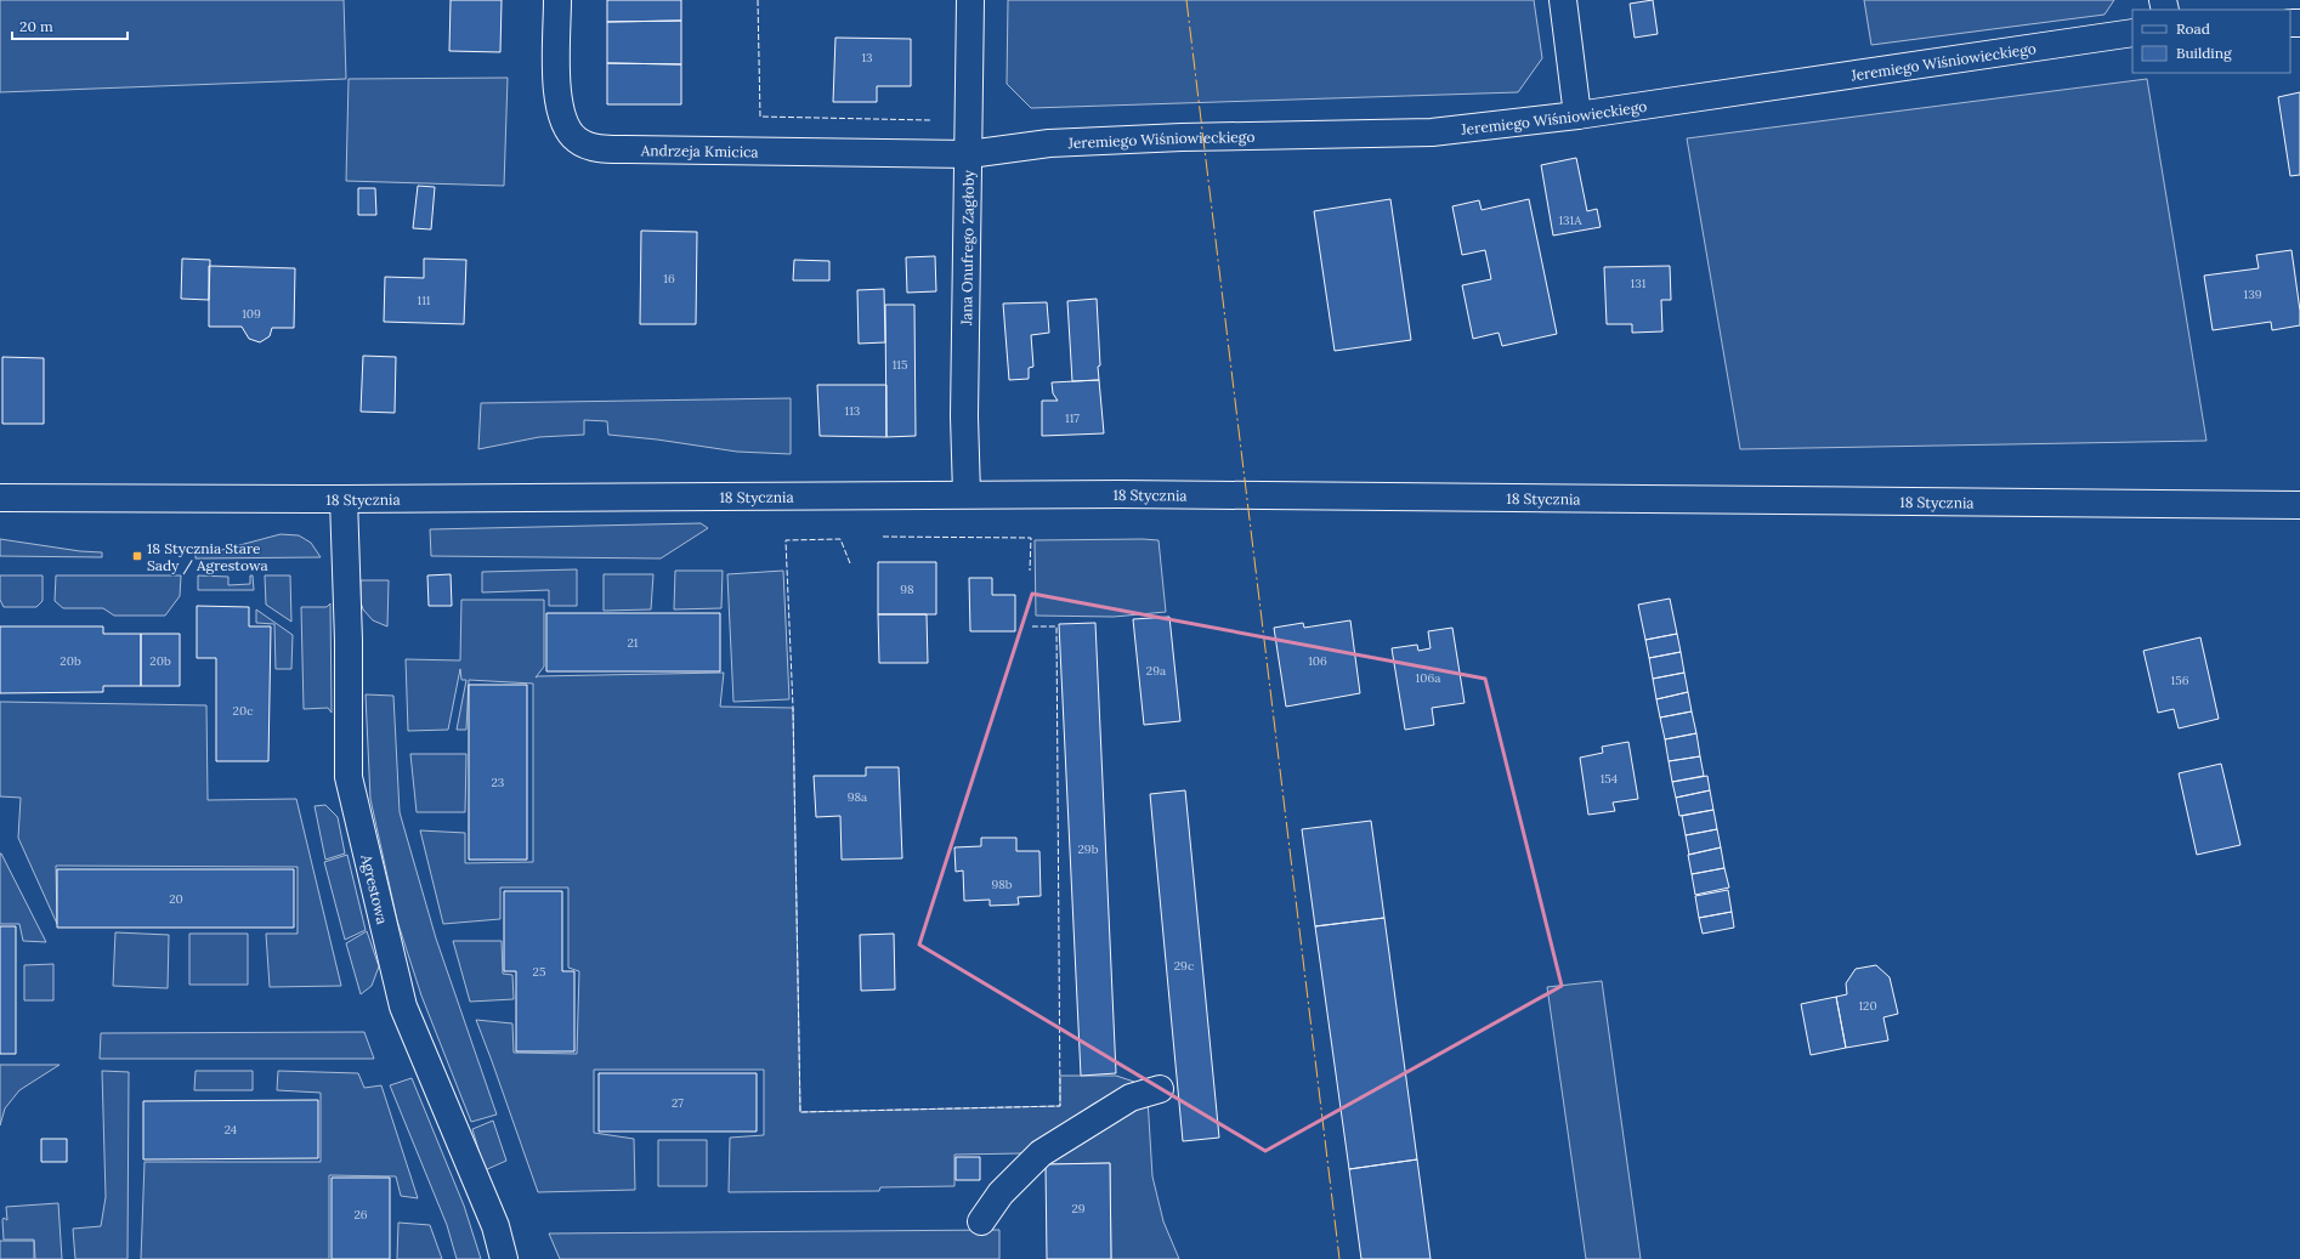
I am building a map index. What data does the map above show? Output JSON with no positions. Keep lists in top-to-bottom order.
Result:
{
  "streets": {
    "street": [
      "Jeremiego Wiśniowieckiego",
      "Andrzeja Kmicica",
      "Jana Onufrego Zagłoby",
      "18 Stycznia",
      "Agrestowa"
    ]
  },
  "crossings": [
    ["Jeremiego Wiśniowieckiego", "Andrzeja Kmicica"],
    ["Jeremiego Wiśniowieckiego", "Jana Onufrego Zagłoby"],
    ["Andrzeja Kmicica", "Jana Onufrego Zagłoby"],
    ["Jana Onufrego Zagłoby", "18 Stycznia"],
    ["18 Stycznia", "Agrestowa"]
  ],
  "places": {
    "transit": ["18 Stycznia Stare Sady / Agrestowa"]
  },
  "house_numbers": [
    "13",
    "131A",
    "16",
    "131",
    "139",
    "111",
    "109",
    "115",
    "113",
    "117",
    "98",
    "21",
    "20b",
    "20b",
    "106",
    "29a",
    "106a",
    "156",
    "20c",
    "154",
    "23",
    "98a",
    "29b",
    "98b",
    "20",
    "29c",
    "25",
    "120",
    "27",
    "24",
    "29",
    "26"
  ],
  "legend": ["Road", "Building"],
  "scale_bar": "20 m"
}
